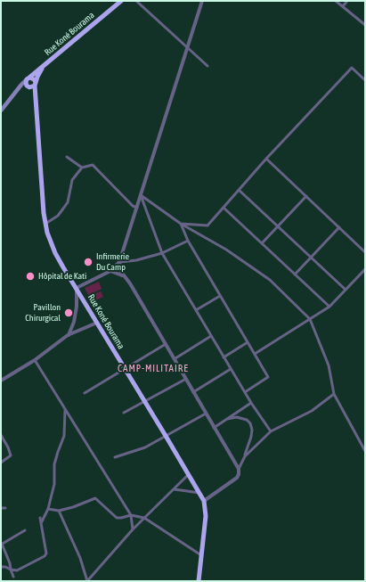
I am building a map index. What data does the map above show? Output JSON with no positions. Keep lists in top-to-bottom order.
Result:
{
  "streets": {
    "highway": ["Rue Koné Bourama"]
  },
  "districts": ["CAMP-MILITAIRE"],
  "places": ["Infirmerie Du Camp", "Hôpital de Kati", "Pavillon Chirurgical"]
}
